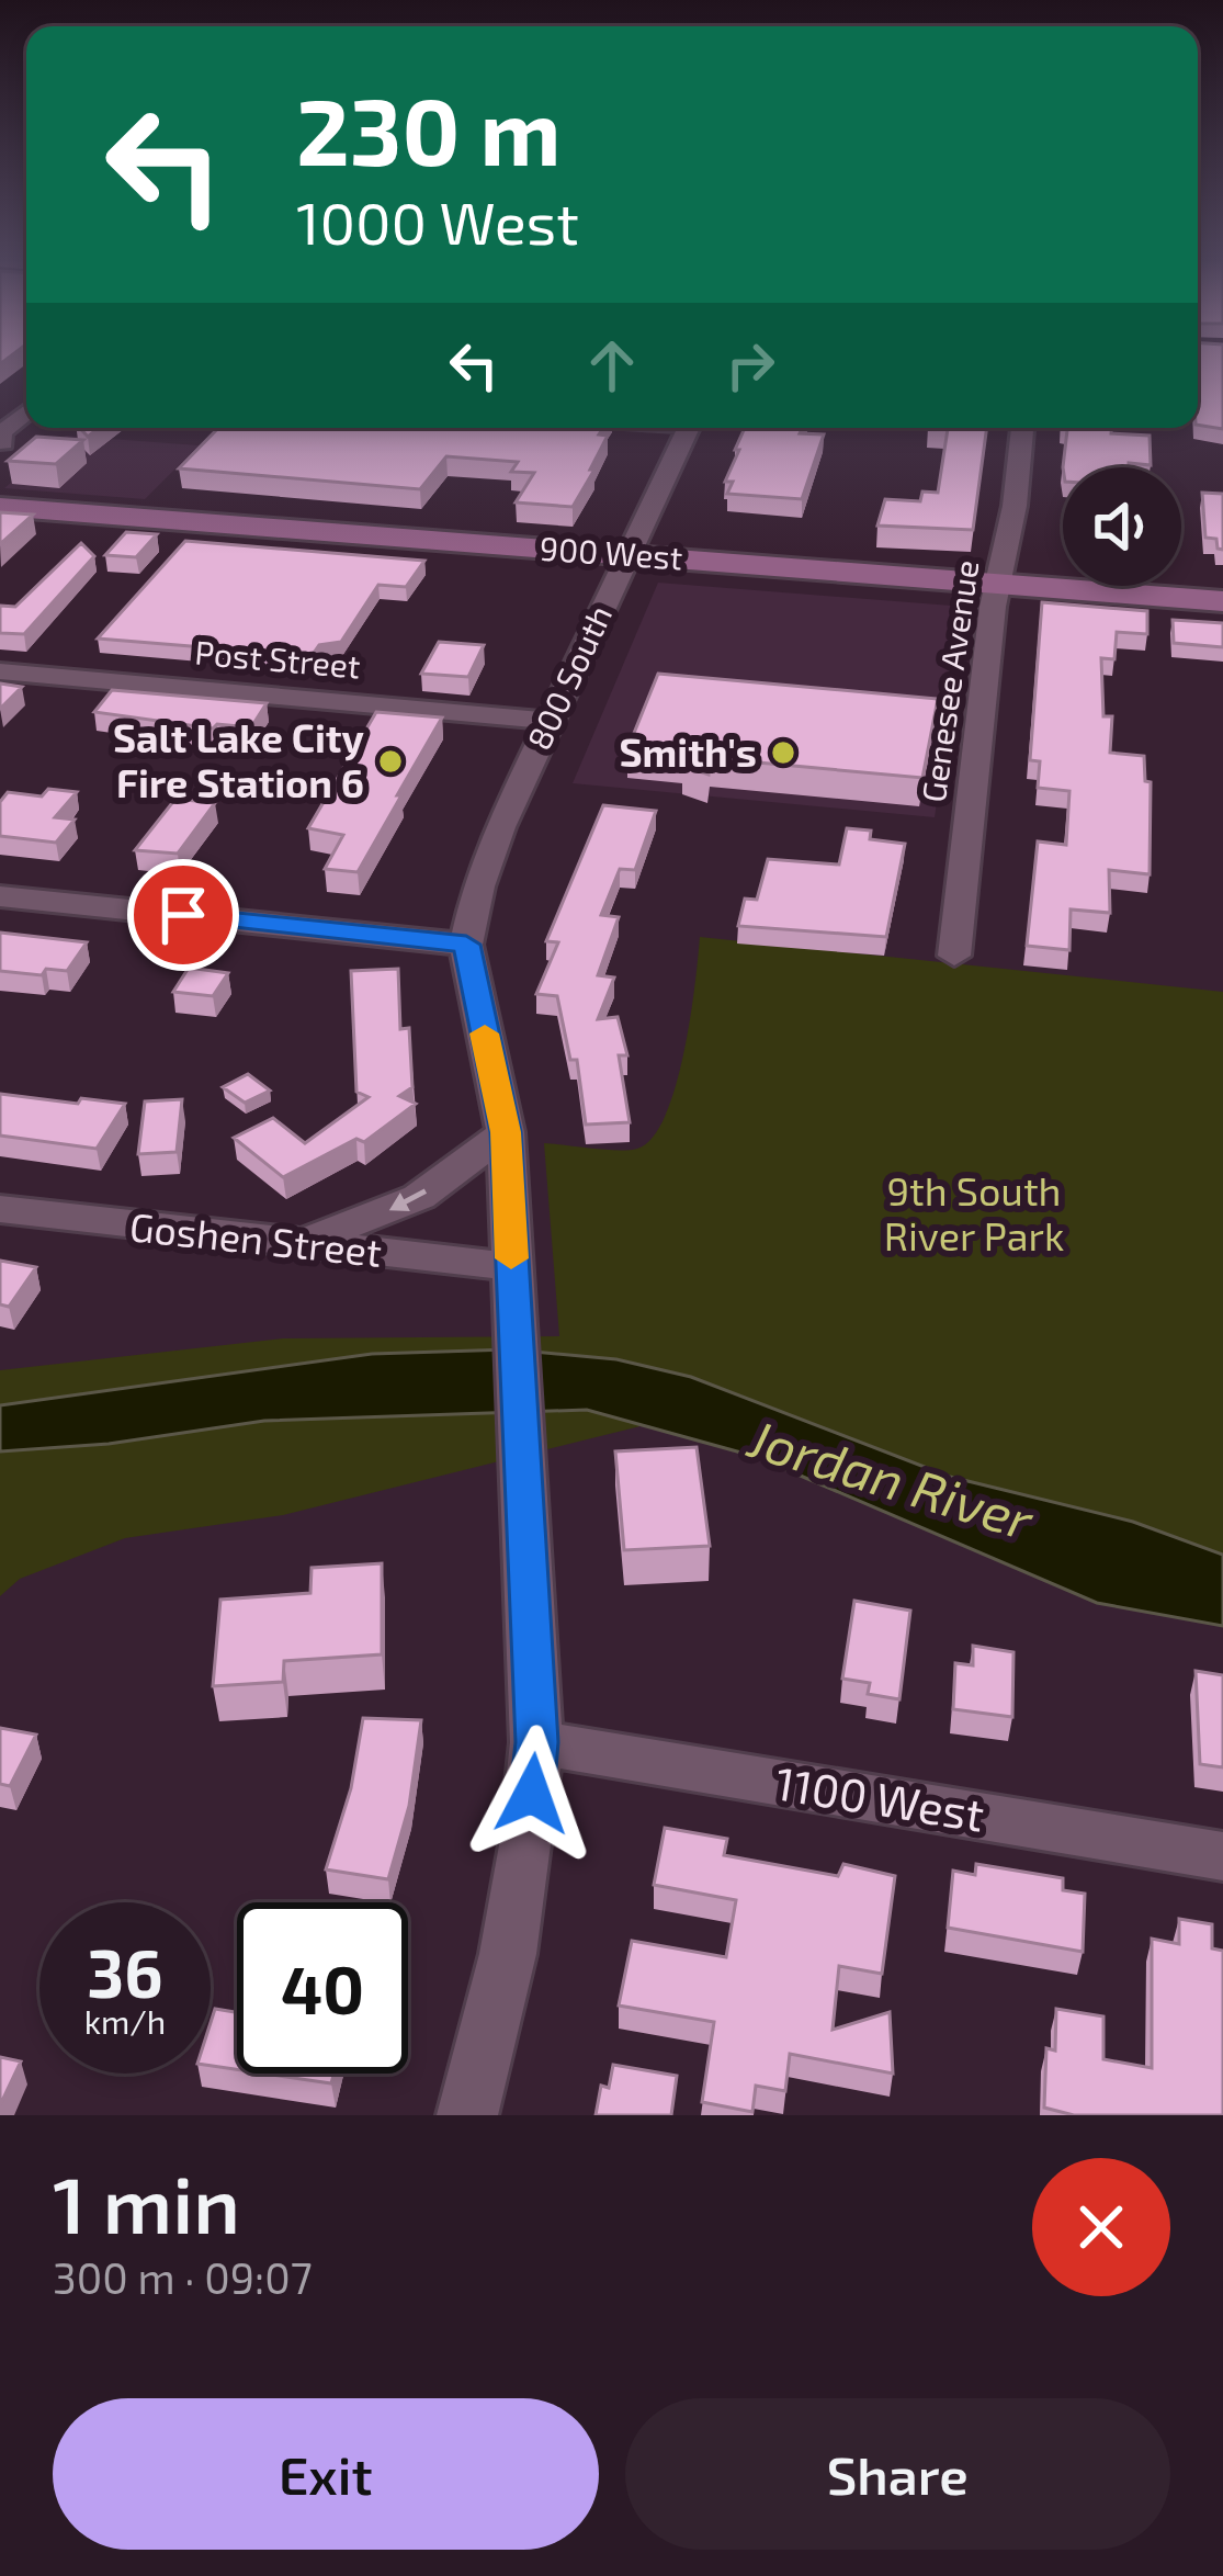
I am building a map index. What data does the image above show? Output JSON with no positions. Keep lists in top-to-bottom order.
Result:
{
  "streets": {
    "main road": ["900 West"],
    "street": [
      "Post Street",
      "800 South",
      "Genesee Avenue",
      "Goshen Street",
      "1100 West"
    ]
  },
  "crossings": [
    ["900 West", "800 South"],
    ["900 West", "Genesee Avenue"],
    ["Post Street", "800 South"]
  ],
  "water": ["Jordan River"],
  "parks": ["9th South River Park"],
  "places": ["Smith's", "Salt Lake City Fire Station 6"],
  "page": {
    "turn": ["230 m", "1000 West"],
    "speed": "36 km/h",
    "limit": "40",
    "heading": ["1 min", "300 m · 09:07"],
    "buttons": ["Exit", "Share"]
  }
}
